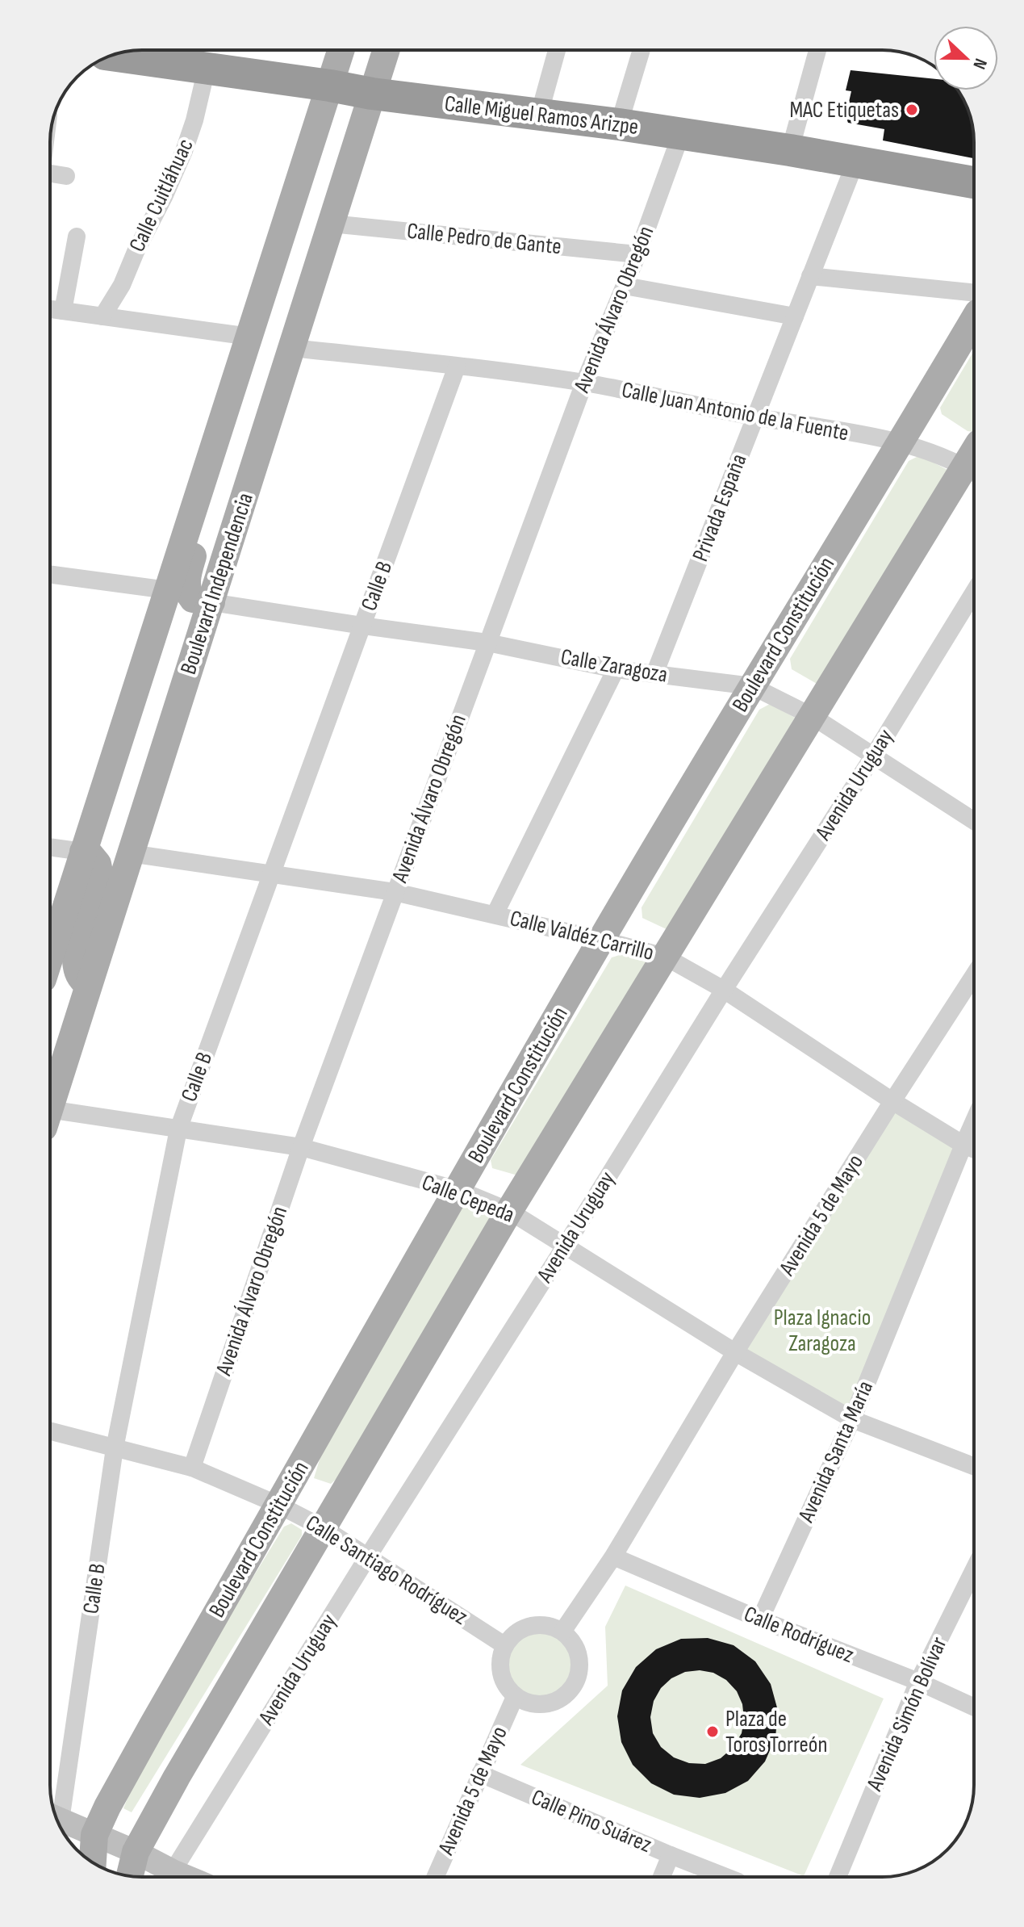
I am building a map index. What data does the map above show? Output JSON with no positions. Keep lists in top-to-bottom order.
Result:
{
  "streets": {
    "highway": ["Calle Miguel Ramos Arizpe"],
    "main road": ["Boulevard Independencia", "Boulevard Constitución"],
    "street": [
      "Calle Cuitláhuac",
      "Calle Pedro de Gante",
      "Avenida Álvaro Obregón",
      "Calle Juan Antonio de la Fuente",
      "Privada España",
      "Calle B",
      "Calle Zaragoza",
      "Avenida Uruguay",
      "Calle Valdéz Carrillo",
      "Calle Cepeda",
      "Avenida 5 de Mayo",
      "Avenida Santa María",
      "Calle Santiago Rodríguez",
      "Calle Rodríguez",
      "Avenida Simón Bolívar",
      "Calle Pino Suárez"
    ]
  },
  "crossings": [
    ["Calle Miguel Ramos Arizpe", "Calle Cuitláhuac"],
    ["Calle Miguel Ramos Arizpe", "Avenida Álvaro Obregón"],
    ["Calle Miguel Ramos Arizpe", "Privada España"],
    ["Calle Miguel Ramos Arizpe", "Boulevard Independencia"],
    ["Calle Pedro de Gante", "Avenida Álvaro Obregón"],
    ["Calle Pedro de Gante", "Boulevard Independencia"],
    ["Avenida Álvaro Obregón", "Calle Juan Antonio de la Fuente"],
    ["Avenida Álvaro Obregón", "Calle Zaragoza"],
    ["Avenida Álvaro Obregón", "Calle Valdéz Carrillo"],
    ["Avenida Álvaro Obregón", "Calle Cepeda"],
    ["Avenida Álvaro Obregón", "Calle Santiago Rodríguez"],
    ["Calle Juan Antonio de la Fuente", "Privada España"],
    ["Calle Juan Antonio de la Fuente", "Boulevard Independencia"],
    ["Calle Juan Antonio de la Fuente", "Calle B"],
    ["Calle Juan Antonio de la Fuente", "Boulevard Constitución"],
    ["Privada España", "Calle Zaragoza"],
    ["Boulevard Independencia", "Calle Zaragoza"],
    ["Boulevard Independencia", "Calle Valdéz Carrillo"],
    ["Calle B", "Calle Zaragoza"],
    ["Calle B", "Calle Valdéz Carrillo"],
    ["Calle B", "Calle Cepeda"],
    ["Calle B", "Calle Santiago Rodríguez"],
    ["Boulevard Constitución", "Calle Zaragoza"],
    ["Boulevard Constitución", "Calle Valdéz Carrillo"],
    ["Boulevard Constitución", "Calle Cepeda"],
    ["Boulevard Constitución", "Calle Santiago Rodríguez"],
    ["Calle Zaragoza", "Avenida Uruguay"],
    ["Avenida Uruguay", "Calle Valdéz Carrillo"],
    ["Avenida Uruguay", "Calle Cepeda"],
    ["Avenida Uruguay", "Calle Santiago Rodríguez"],
    ["Calle Valdéz Carrillo", "Avenida 5 de Mayo"],
    ["Calle Valdéz Carrillo", "Avenida Santa María"],
    ["Calle Cepeda", "Avenida 5 de Mayo"],
    ["Calle Cepeda", "Avenida Santa María"],
    ["Avenida 5 de Mayo", "Calle Santiago Rodríguez"],
    ["Avenida 5 de Mayo", "Calle Rodríguez"],
    ["Avenida 5 de Mayo", "Calle Pino Suárez"],
    ["Avenida Santa María", "Calle Rodríguez"],
    ["Calle Rodríguez", "Avenida Simón Bolívar"]
  ],
  "parks": ["Plaza Ignacio Zaragoza"],
  "places": ["MAC Etiquetas", "Plaza de Toros Torreón"],
  "north": "right"
}
